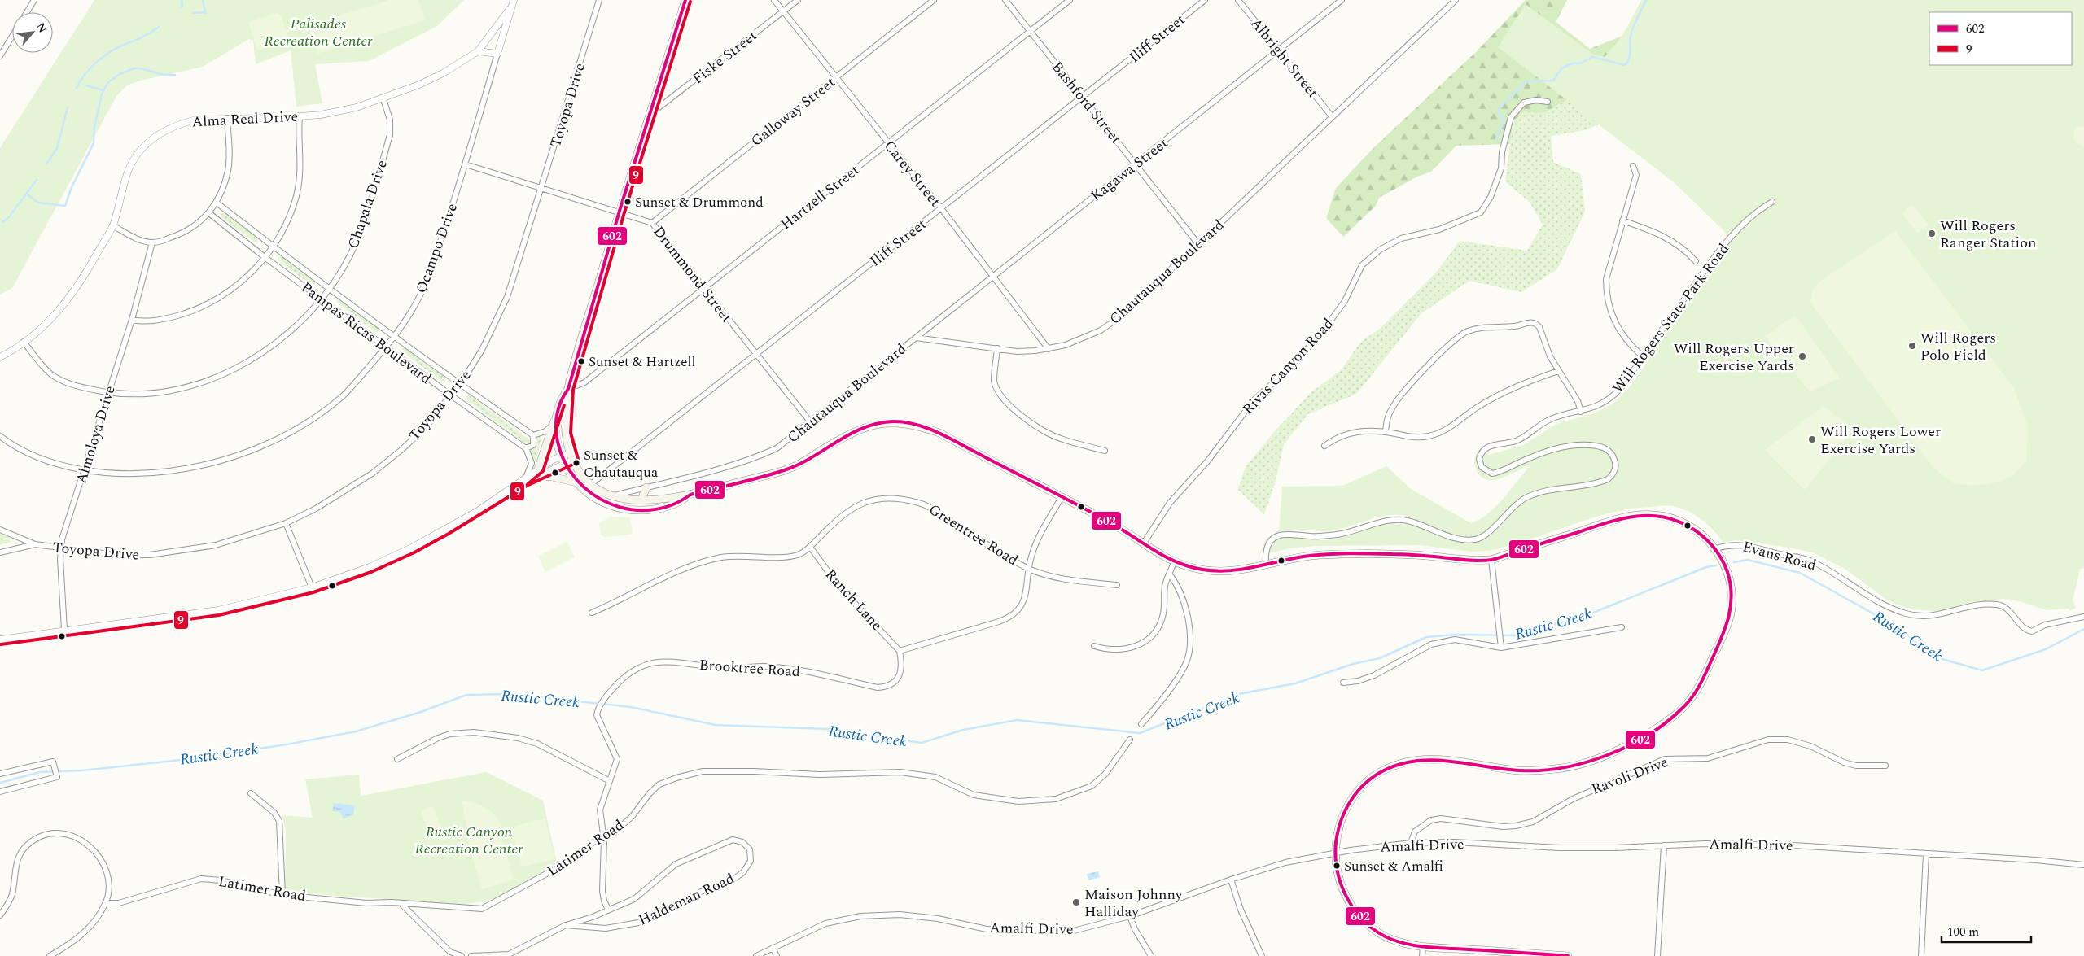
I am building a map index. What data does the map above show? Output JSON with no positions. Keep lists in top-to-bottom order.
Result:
{
  "streets": {
    "street": [
      "Iliff Street",
      "Fiske Street",
      "Albright Street",
      "Bashford Street",
      "Toyopa Drive",
      "Galloway Street",
      "Alma Real Drive",
      "Kagawa Street",
      "Carey Street",
      "Hartzell Street",
      "Chapala Drive",
      "Ocampo Drive",
      "Chautauqua Boulevard",
      "Drummond Street",
      "Will Rogers State Park Road",
      "Pampas Ricas Boulevard",
      "Rivas Canyon Road",
      "Almoloya Drive",
      "Greentree Road",
      "Evans Road",
      "Ranch Lane",
      "Brooktree Road",
      "Ravoli Drive",
      "Amalfi Drive",
      "Latimer Road",
      "Haldeman Road"
    ]
  },
  "crossings": [
    ["Iliff Street", "Bashford Street"],
    ["Iliff Street", "Carey Street"],
    ["Iliff Street", "Drummond Street"],
    ["Fiske Street", "Carey Street"],
    ["Albright Street", "Kagawa Street"],
    ["Albright Street", "Chautauqua Boulevard"],
    ["Bashford Street", "Kagawa Street"],
    ["Bashford Street", "Hartzell Street"],
    ["Bashford Street", "Chautauqua Boulevard"],
    ["Toyopa Drive", "Drummond Street"],
    ["Toyopa Drive", "Pampas Ricas Boulevard"],
    ["Toyopa Drive", "Almoloya Drive"],
    ["Galloway Street", "Carey Street"],
    ["Galloway Street", "Drummond Street"],
    ["Alma Real Drive", "Chapala Drive"],
    ["Kagawa Street", "Carey Street"],
    ["Kagawa Street", "Chautauqua Boulevard"],
    ["Carey Street", "Hartzell Street"],
    ["Carey Street", "Chautauqua Boulevard"],
    ["Hartzell Street", "Drummond Street"],
    ["Chapala Drive", "Pampas Ricas Boulevard"],
    ["Chapala Drive", "Almoloya Drive"],
    ["Ocampo Drive", "Drummond Street"],
    ["Ocampo Drive", "Pampas Ricas Boulevard"],
    ["Ocampo Drive", "Almoloya Drive"],
    ["Chautauqua Boulevard", "Drummond Street"],
    ["Greentree Road", "Ranch Lane"],
    ["Ranch Lane", "Brooktree Road"],
    ["Brooktree Road", "Latimer Road"],
    ["Brooktree Road", "Haldeman Road"],
    ["Ravoli Drive", "Amalfi Drive"]
  ],
  "water": ["Rustic Creek"],
  "parks": ["Palisades Recreation Center", "Rustic Canyon Recreation Center"],
  "places": [
    "Sunset & Drummond",
    "Will Rogers Ranger Station",
    "Will Rogers Polo Field",
    "Will Rogers Upper Exercise Yards",
    "Sunset & Hartzell",
    "Will Rogers Lower Exercise Yards",
    "Sunset & Chautauqua",
    "Sunset & Amalfi",
    "Maison Johnny Halliday"
  ],
  "lines": ["transit line 602", "transit line 9"],
  "legend": ["602", "9"],
  "scale_bar": "100 m",
  "north": "top right"
}
